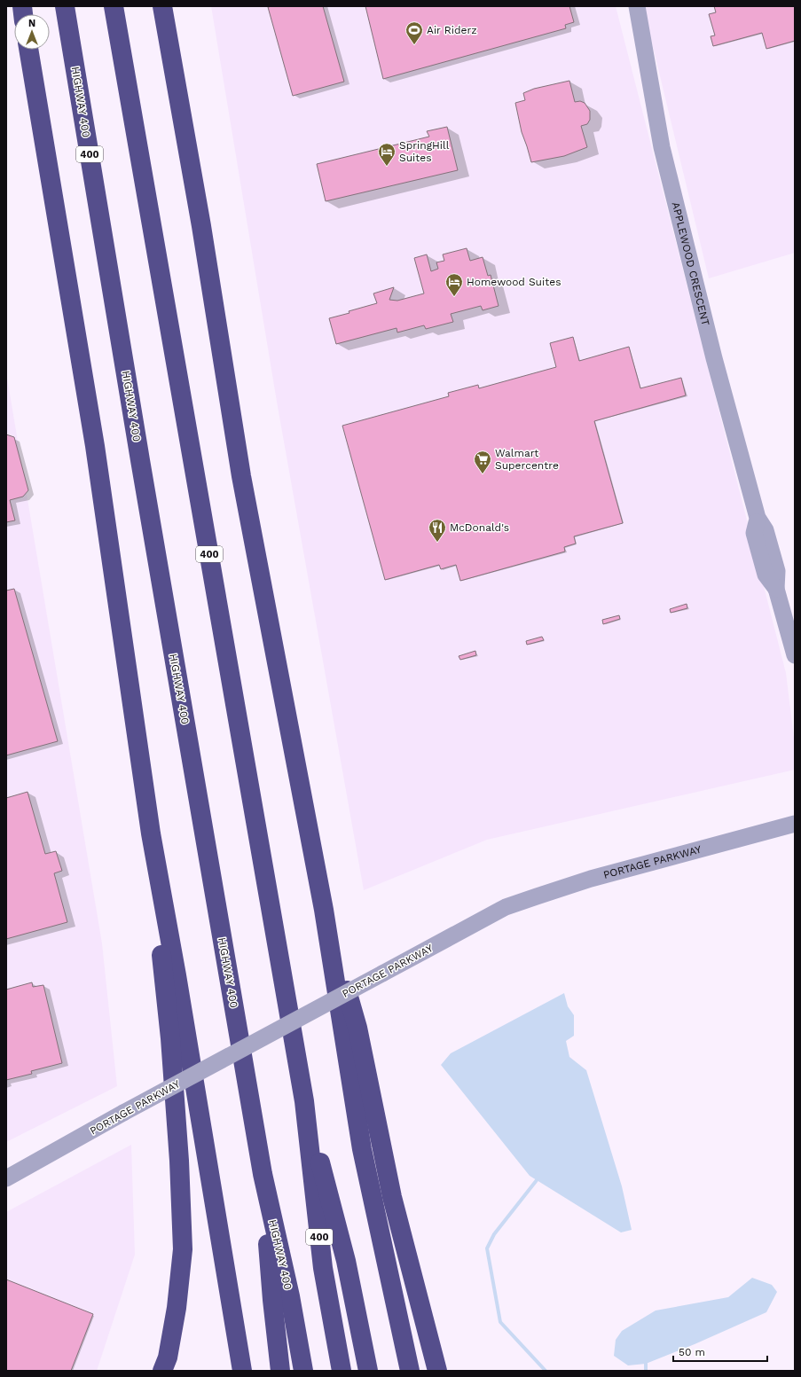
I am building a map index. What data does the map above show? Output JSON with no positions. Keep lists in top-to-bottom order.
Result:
{
  "streets": {
    "highway": ["HIGHWAY 400", "400"],
    "street": ["APPLEWOOD CRESCENT", "PORTAGE PARKWAY"]
  },
  "places": {
    "sports": ["Air Riderz"],
    "hotel": ["SpringHill Suites", "Homewood Suites"],
    "supermarket": ["Walmart Supercentre"],
    "restaurant": ["McDonald's"]
  },
  "scale_bar": "50 m",
  "north": "top"
}
